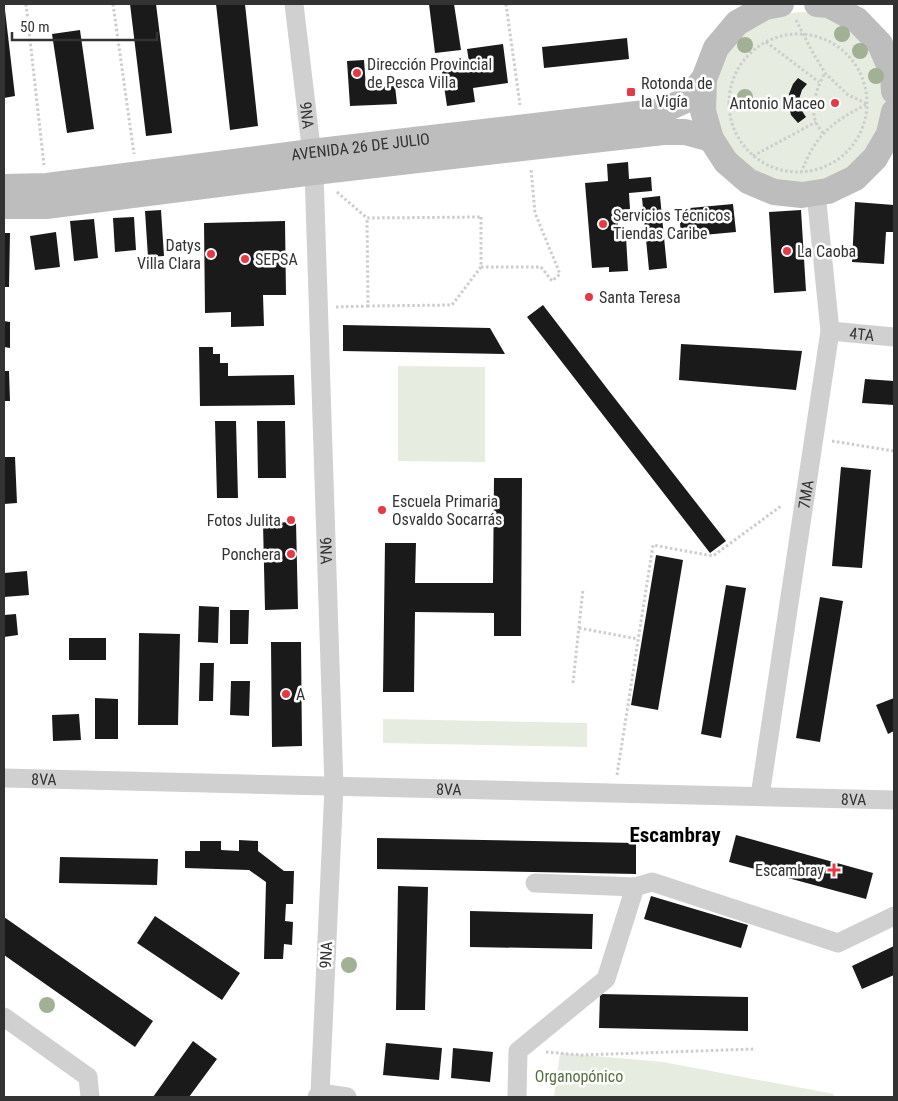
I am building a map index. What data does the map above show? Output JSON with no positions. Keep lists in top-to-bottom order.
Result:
{
  "streets": {
    "main road": ["AVENIDA 26 DE JULIO"],
    "street": [
      "9NA",
      "4TA",
      "7MA",
      "8VA"
    ]
  },
  "crossings": [
    ["9NA", "AVENIDA 26 DE JULIO"],
    ["9NA", "8VA"],
    ["4TA", "7MA"],
    ["7MA", "8VA"]
  ],
  "districts": ["Escambray"],
  "parks": ["Organopónico"],
  "places": {
    "other": [
      "Dirección Provincial de Pesca Villa",
      "Antonio Maceo",
      "Servicios Técnicos Tiendas Caribe",
      "La Caoba",
      "Datys Villa Clara",
      "SEPSA",
      "Santa Teresa",
      "Escuela Primaria Osvaldo Socarrás",
      "Fotos Julita",
      "Ponchera",
      "A"
    ],
    "transit": ["Rotonda de la Vigía"],
    "health": ["Escambray"]
  },
  "scale_bar": "50 m"
}
